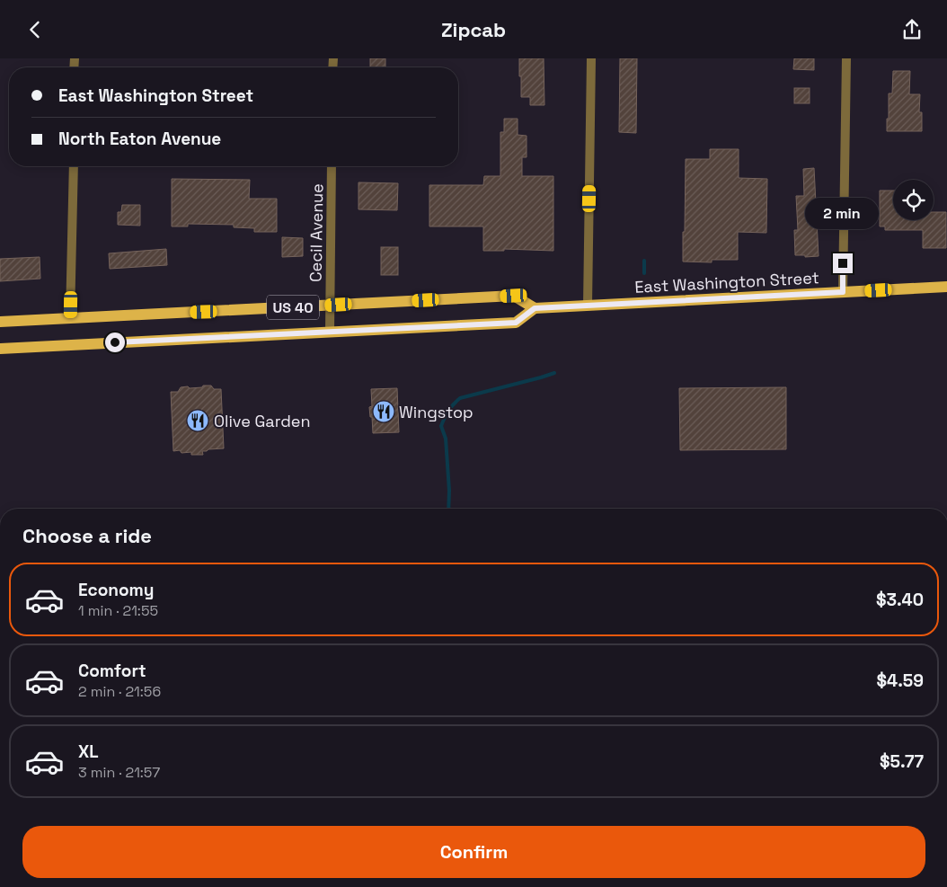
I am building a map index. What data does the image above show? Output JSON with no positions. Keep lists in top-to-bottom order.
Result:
{
  "streets": {
    "main road": ["East Washington Street", "US 40"],
    "street": ["Cecil Avenue"]
  },
  "crossings": [
    ["Cecil Avenue", "US 40"],
    ["East Washington Street", "US 40"]
  ],
  "places": {
    "restaurant": ["Wingstop", "Olive Garden"]
  },
  "page": {
    "header": "Zipcab",
    "banner": ["East Washington Street", "North Eaton Avenue"],
    "bubble": "2 min",
    "heading": "Choose a ride",
    "list": [
      {
        "name": "Economy",
        "note": "1 min · 21:55",
        "value": "$3.40"
      },
      {
        "name": "Comfort",
        "note": "2 min · 21:56",
        "value": "$4.59"
      },
      {
        "name": "XL",
        "note": "3 min · 21:57",
        "value": "$5.77"
      }
    ],
    "buttons": "Confirm"
  }
}
